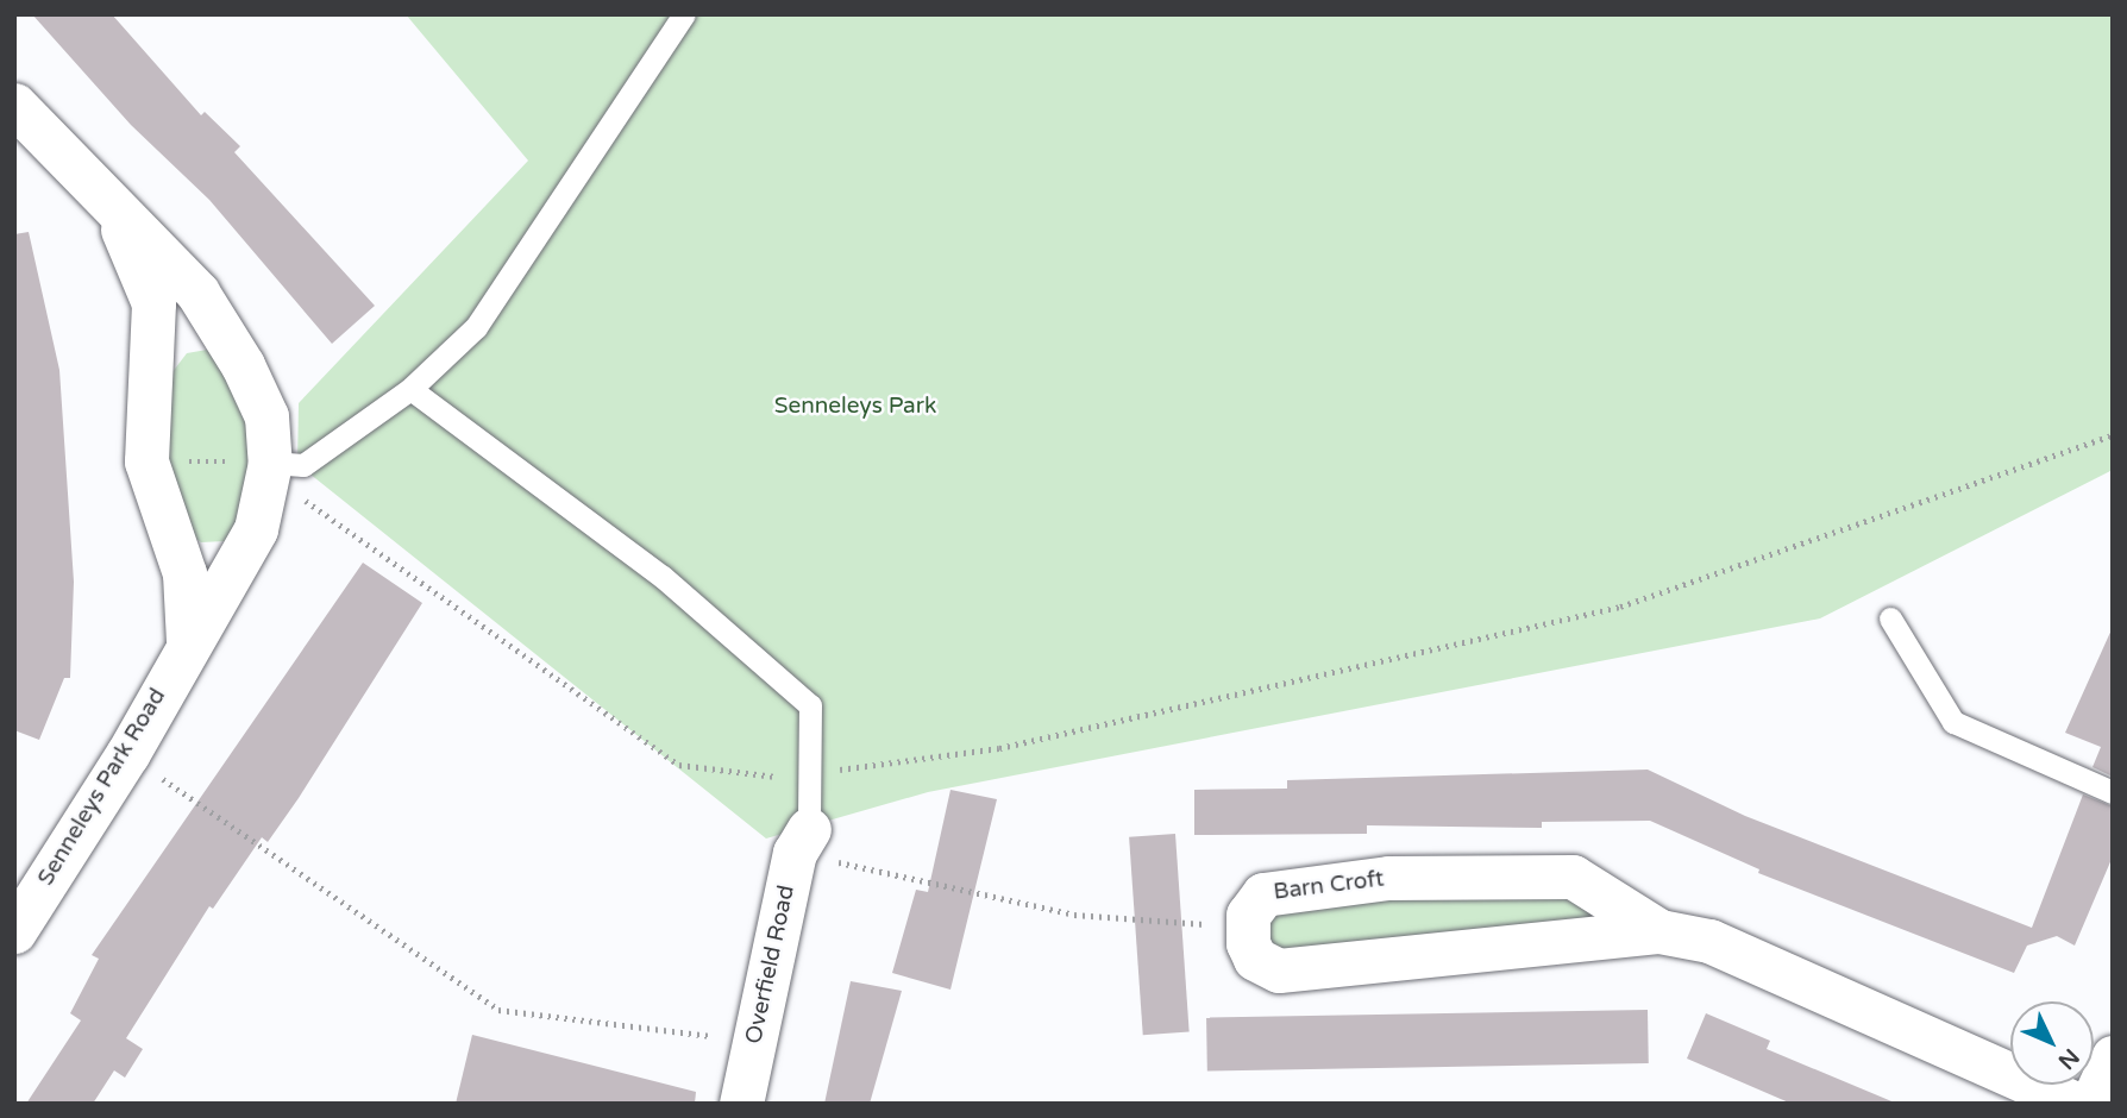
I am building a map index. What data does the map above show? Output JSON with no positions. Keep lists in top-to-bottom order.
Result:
{
  "streets": {
    "street": ["Senneleys Park Road", "Barn Croft", "Overfield Road"]
  },
  "parks": ["Senneleys Park"],
  "north": "bottom right"
}
